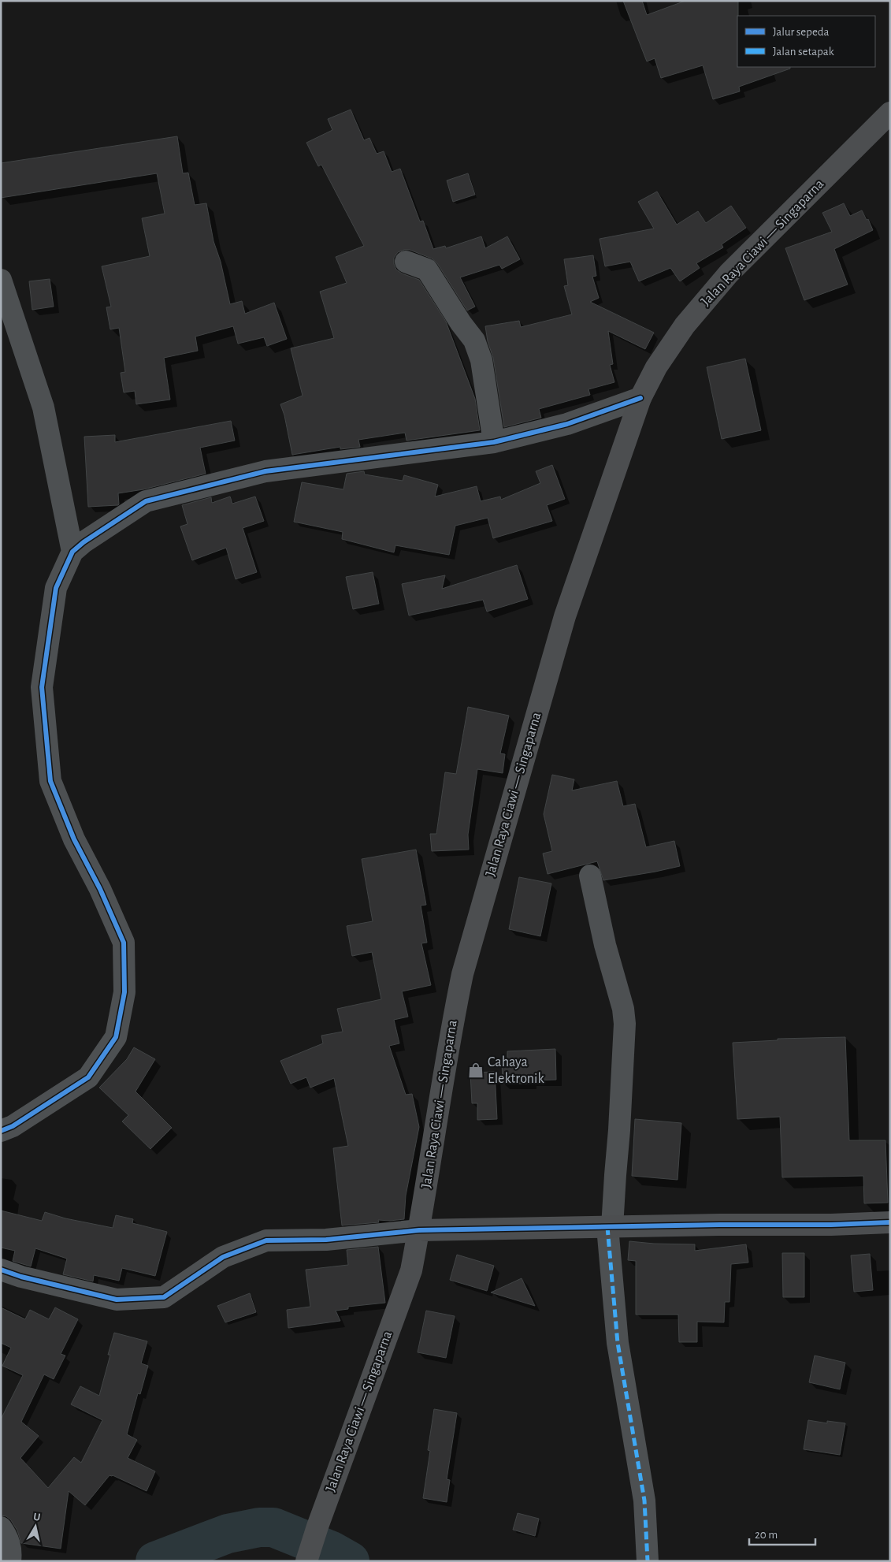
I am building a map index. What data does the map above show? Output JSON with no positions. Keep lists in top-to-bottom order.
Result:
{
  "streets": {
    "main road": ["Jalan Raya Ciawi — Singaparna"]
  },
  "places": {
    "shop": ["Cahaya Elektronik"]
  },
  "legend": ["Jalur sepeda", "Jalan setapak"],
  "scale_bar": "20 m",
  "north": "top"
}
